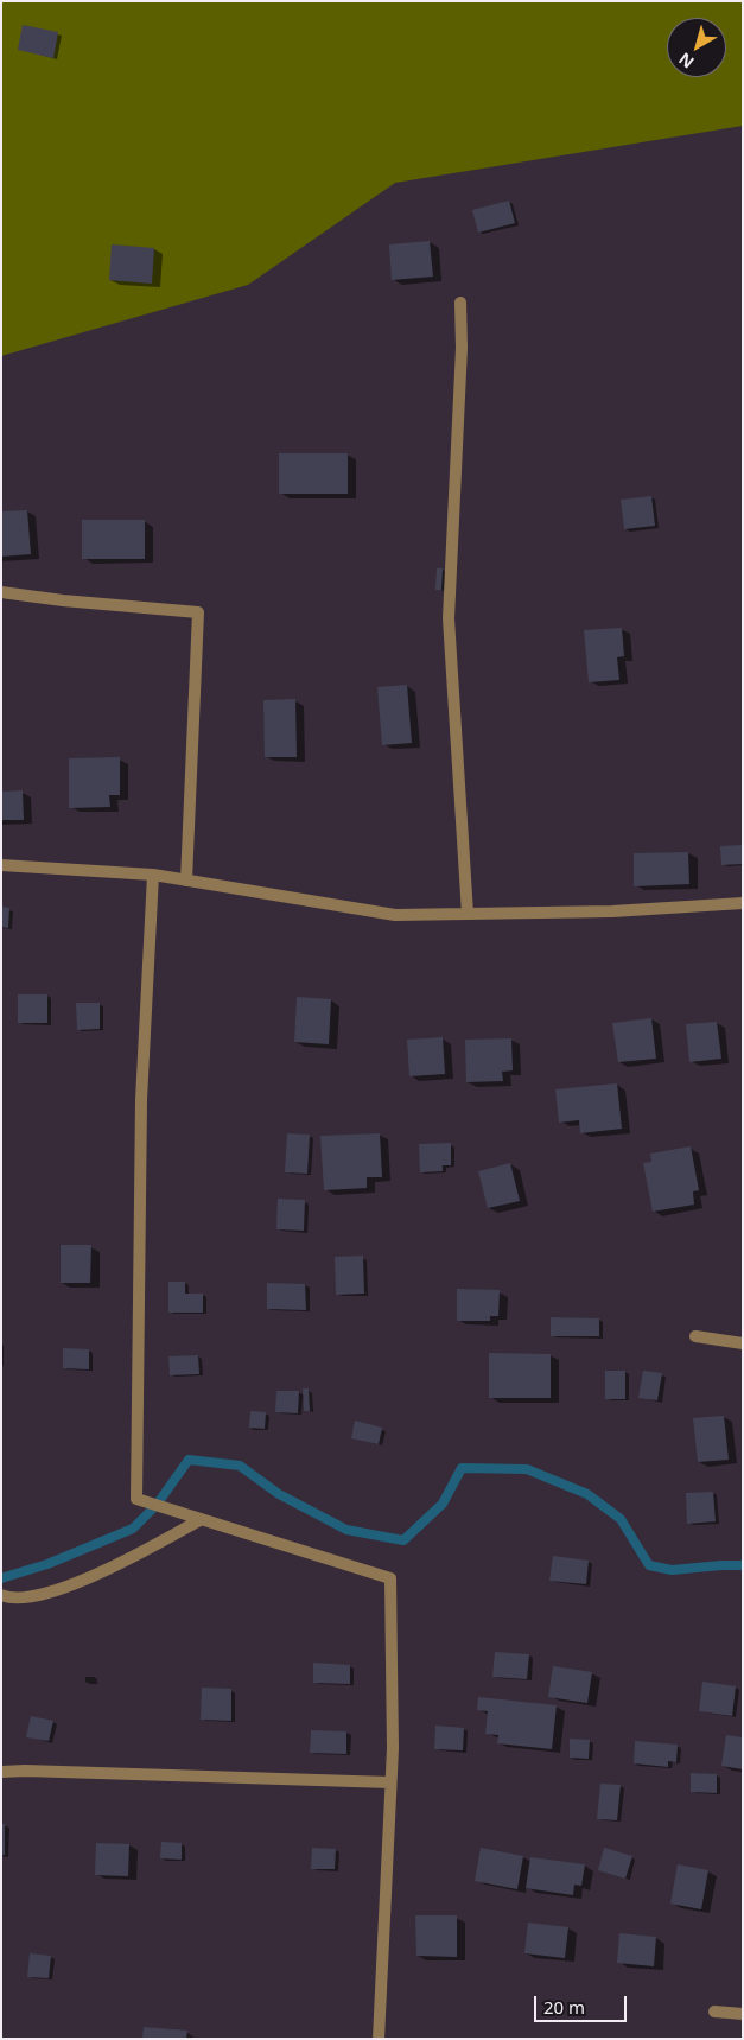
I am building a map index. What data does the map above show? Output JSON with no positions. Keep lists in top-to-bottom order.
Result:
{
  "scale_bar": "20 m",
  "north": "bottom left"
}
